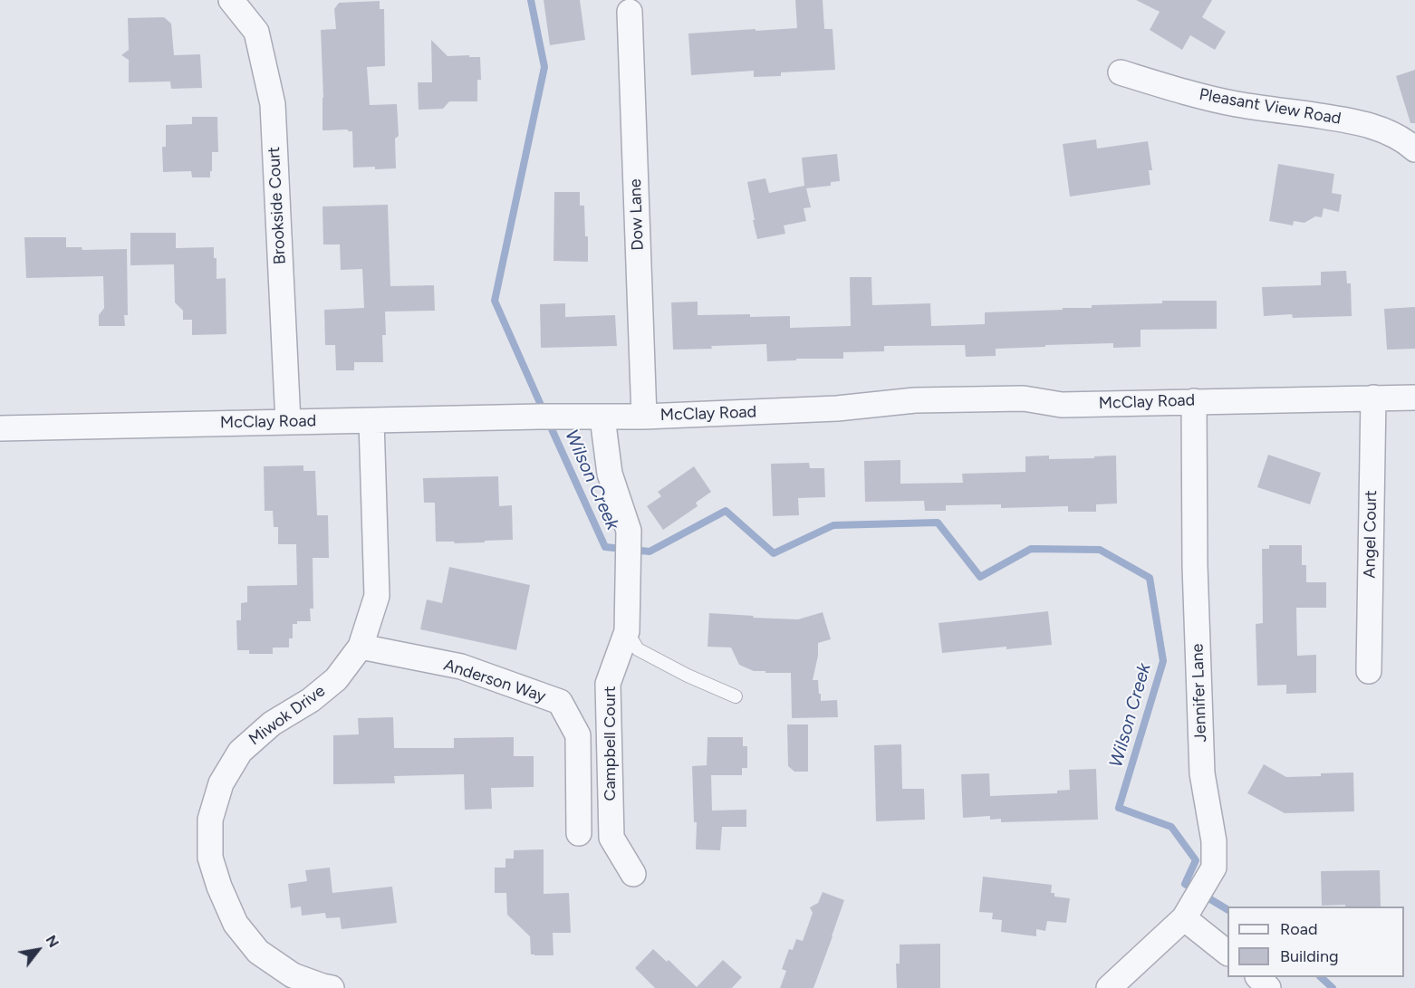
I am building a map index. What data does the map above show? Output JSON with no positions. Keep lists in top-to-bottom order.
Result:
{
  "streets": {
    "street": [
      "Pleasant View Road",
      "Brookside Court",
      "Dow Lane",
      "McClay Road",
      "Angel Court",
      "Anderson Way",
      "Jennifer Lane",
      "Miwok Drive",
      "Campbell Court"
    ]
  },
  "crossings": [
    ["Brookside Court", "McClay Road"],
    ["Dow Lane", "McClay Road"],
    ["McClay Road", "Angel Court"],
    ["McClay Road", "Jennifer Lane"],
    ["McClay Road", "Miwok Drive"],
    ["McClay Road", "Campbell Court"],
    ["Anderson Way", "Miwok Drive"]
  ],
  "water": ["Wilson Creek"],
  "legend": ["Road", "Building"],
  "north": "top right"
}
